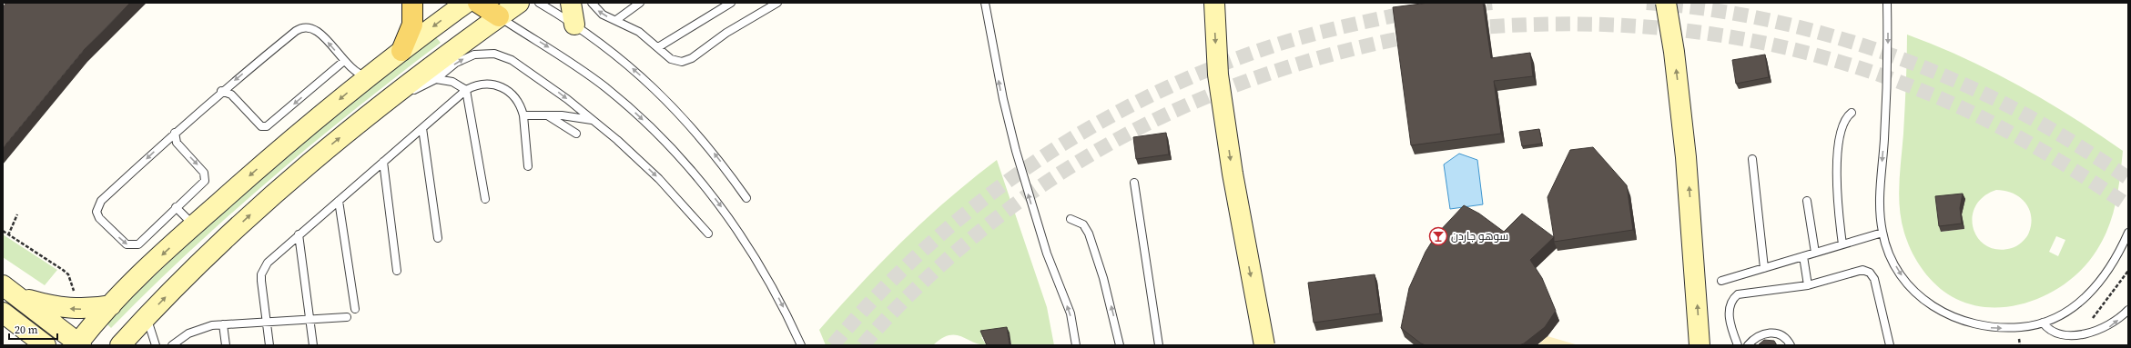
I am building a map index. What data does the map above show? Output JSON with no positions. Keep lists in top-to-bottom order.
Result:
{
  "places": {
    "bar": ["سوهو جاردن"]
  },
  "scale_bar": "20 m"
}
